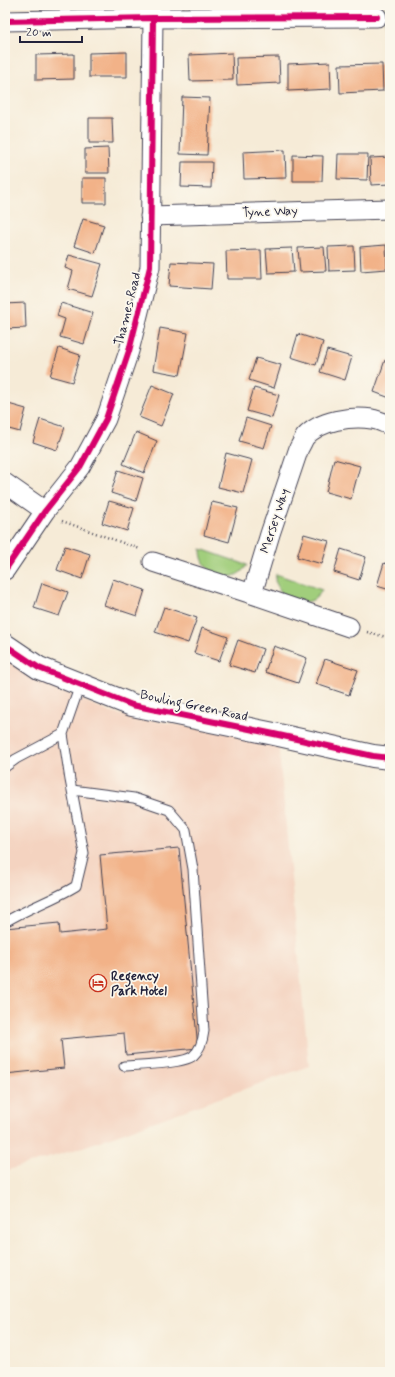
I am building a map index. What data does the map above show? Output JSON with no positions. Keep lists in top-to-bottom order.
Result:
{
  "streets": {
    "street": [
      "Tyne Way",
      "Thames Road",
      "Mersey Way",
      "Bowling Green Road"
    ]
  },
  "crossings": [
    ["Tyne Way", "Thames Road"]
  ],
  "places": {
    "hotel": ["Regency Park Hotel"]
  },
  "scale_bar": "20 m"
}
